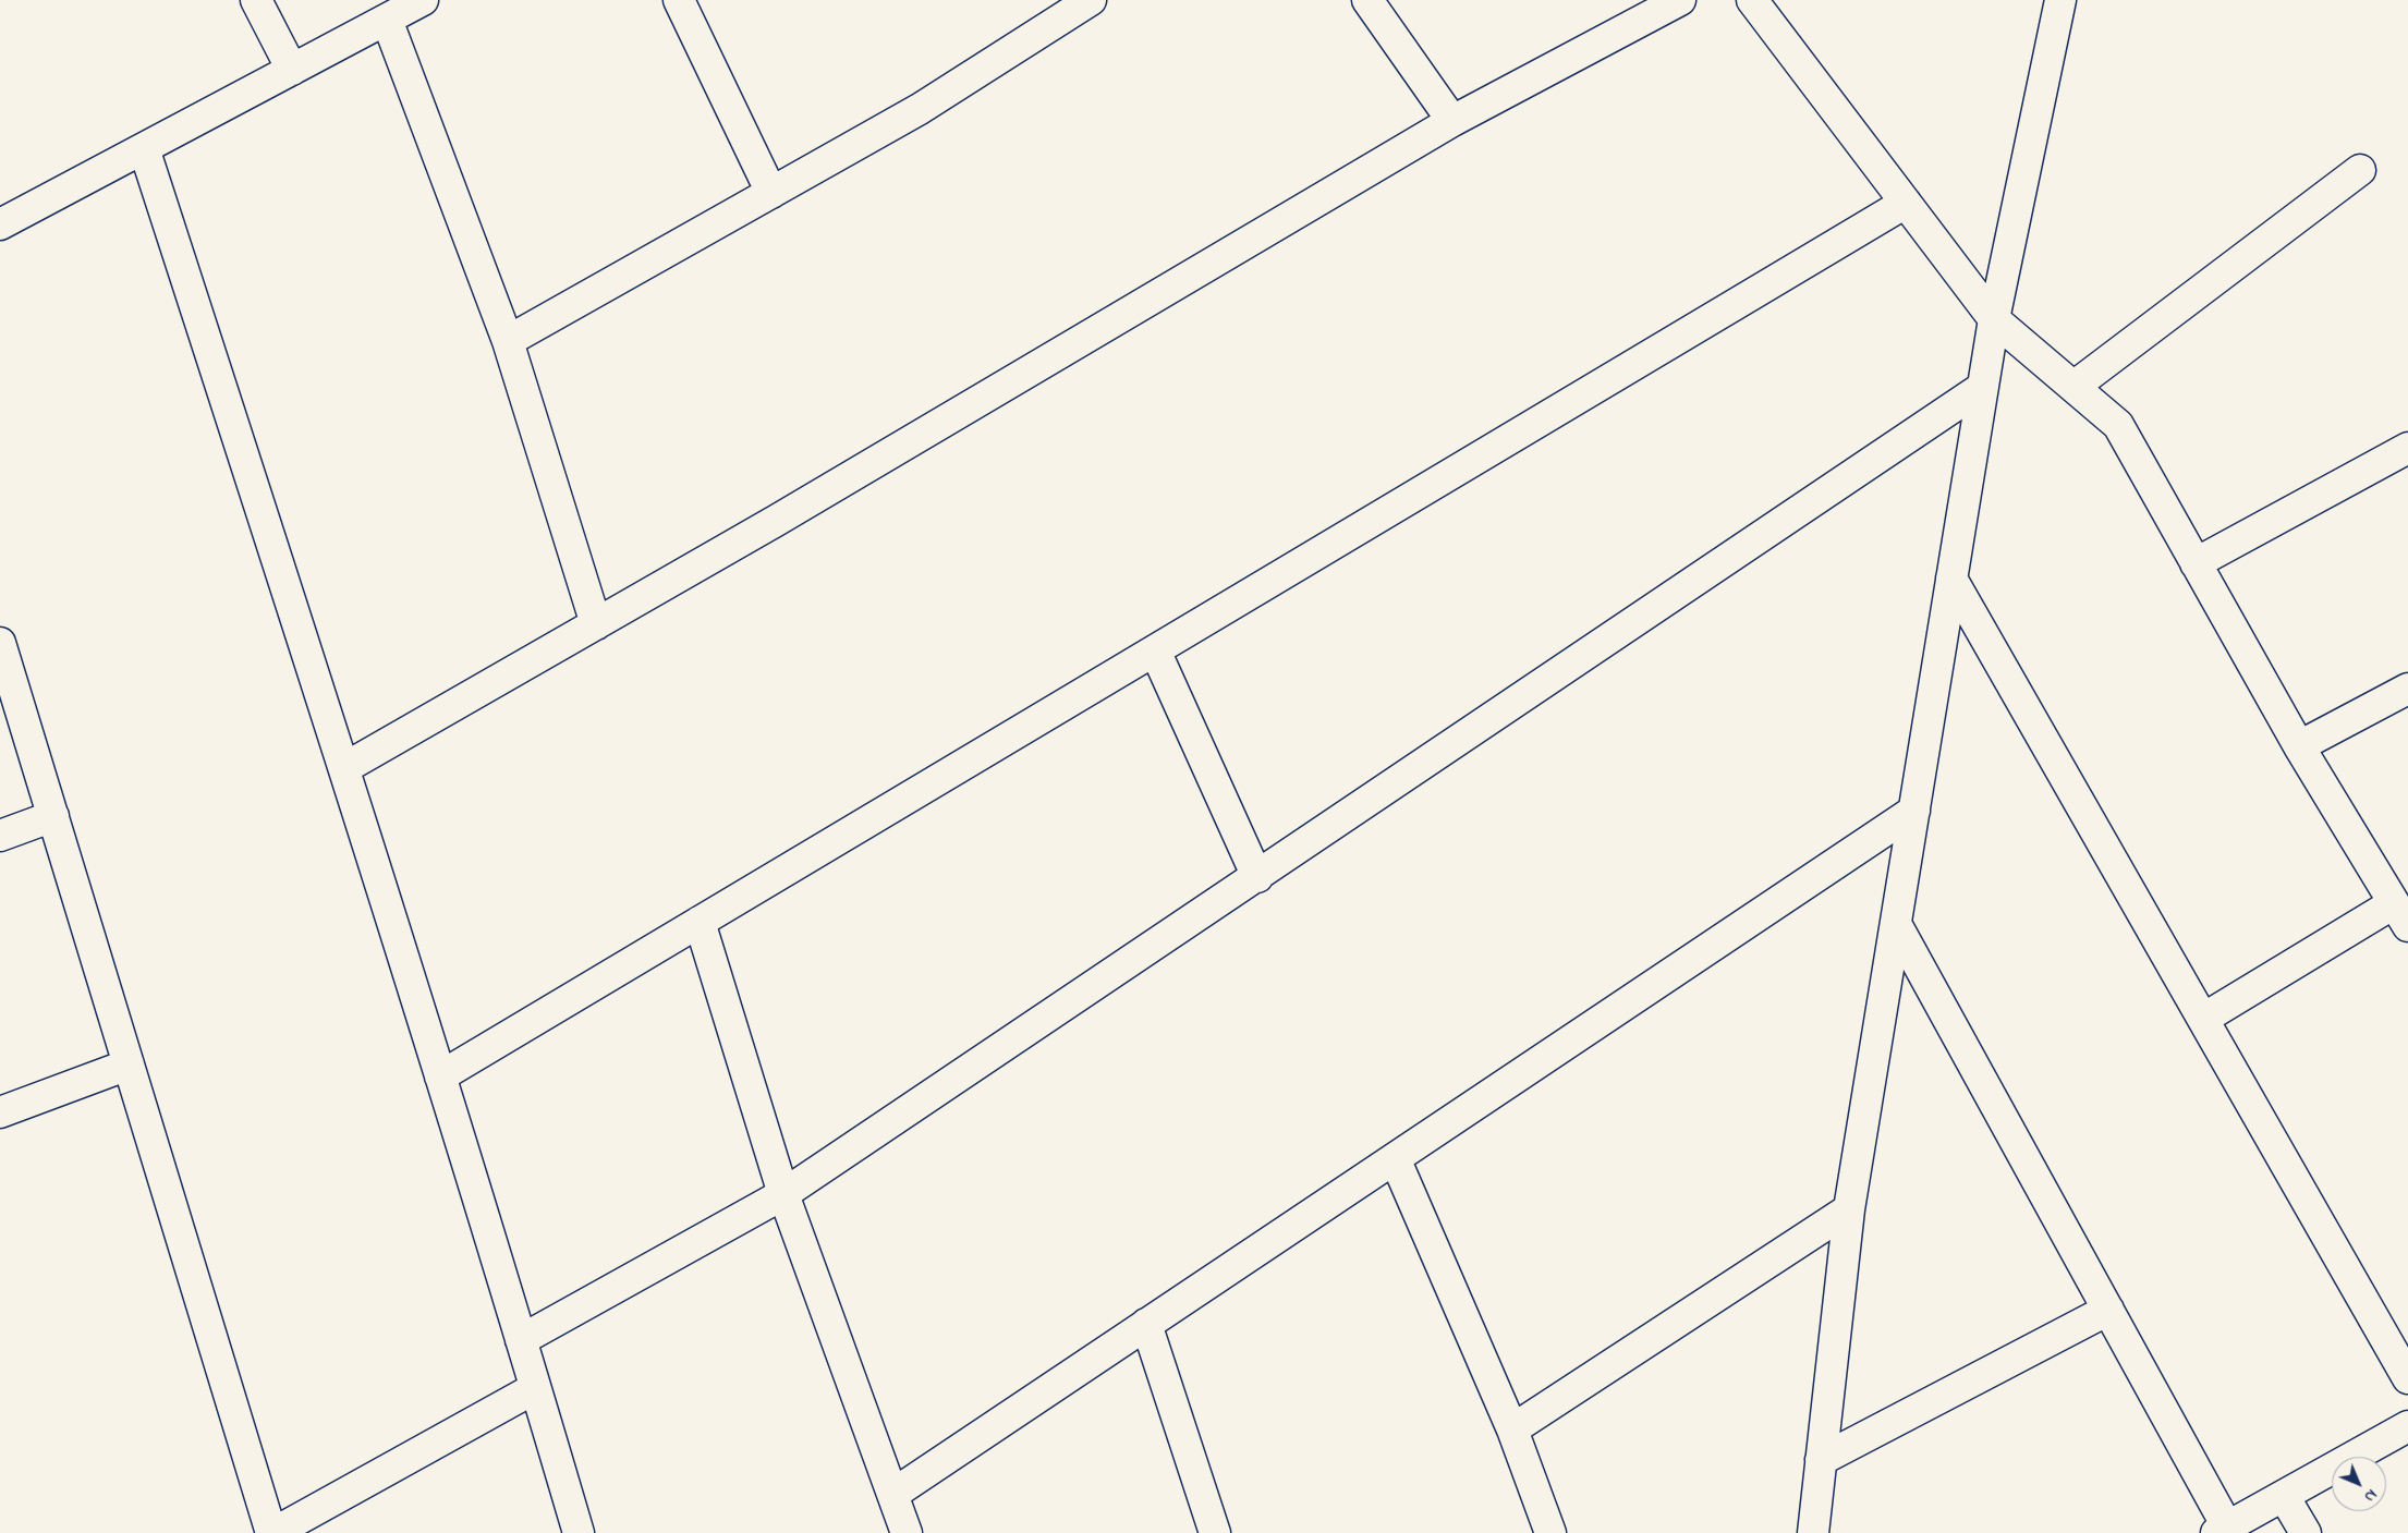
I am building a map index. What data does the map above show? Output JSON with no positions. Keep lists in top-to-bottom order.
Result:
{
  "north": "bottom right"
}
